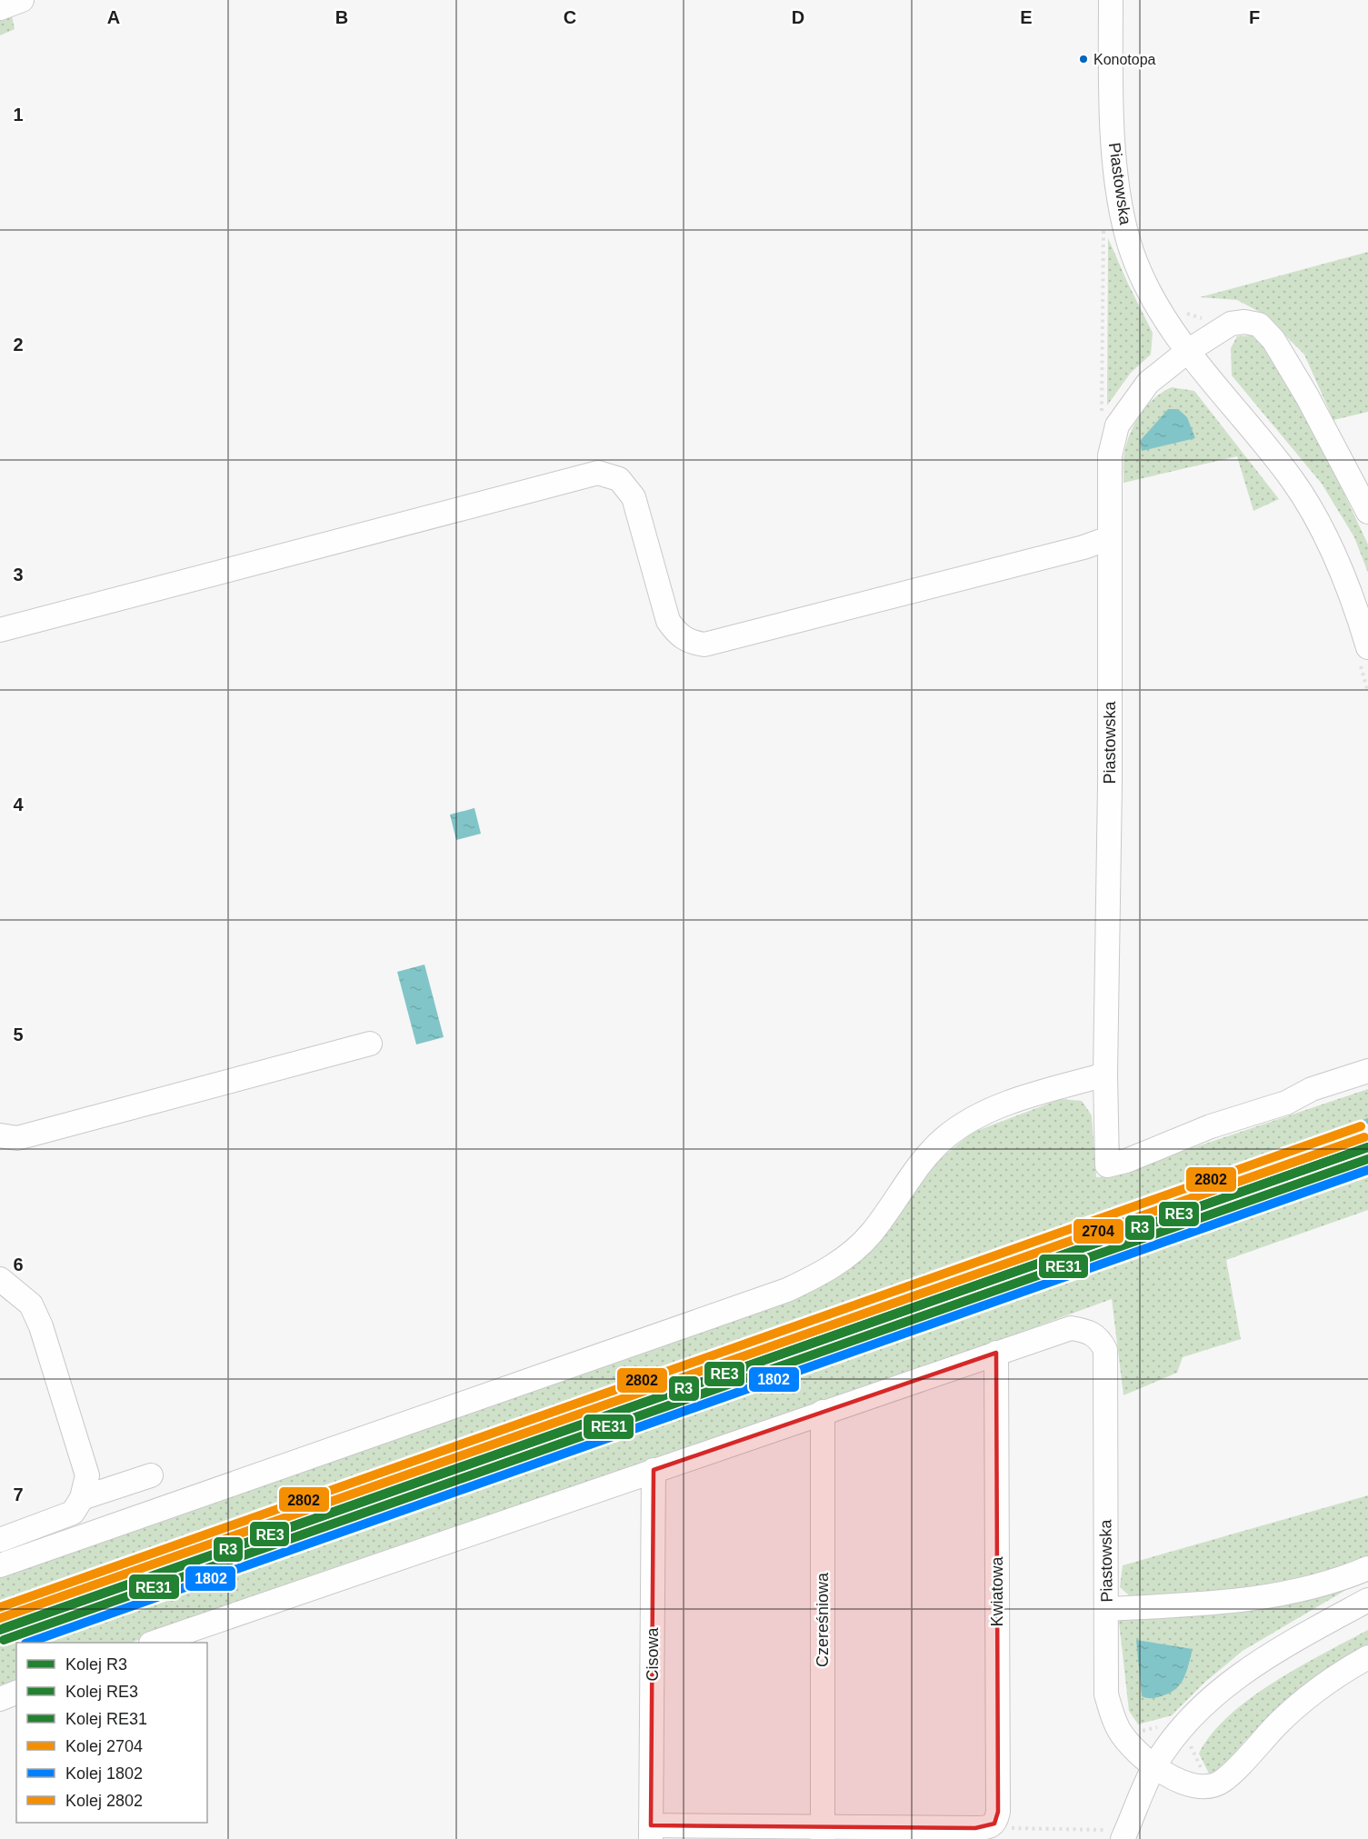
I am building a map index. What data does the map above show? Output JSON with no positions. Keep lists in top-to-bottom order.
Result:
{
  "streets": {
    "street": [
      "Piastowska",
      "Kwiatowa",
      "Czereśniowa",
      "Cisowa"
    ]
  },
  "crossings": [
    ["Piastowska", "Kwiatowa"]
  ],
  "places": ["Konotopa"],
  "lines": [
    "rail line 2802",
    "rail line 2704",
    "rail line R3",
    "rail line RE3",
    "rail line RE31",
    "rail line 1802"
  ],
  "legend": [
    "Kolej R3",
    "Kolej RE3",
    "Kolej RE31",
    "Kolej 2704",
    "Kolej 1802",
    "Kolej 2802"
  ],
  "grid": {
    "columns": [
      "A",
      "B",
      "C",
      "D",
      "E",
      "F"
    ],
    "rows": [
      "1",
      "2",
      "3",
      "4",
      "5",
      "6",
      "7"
    ]
  }
}
